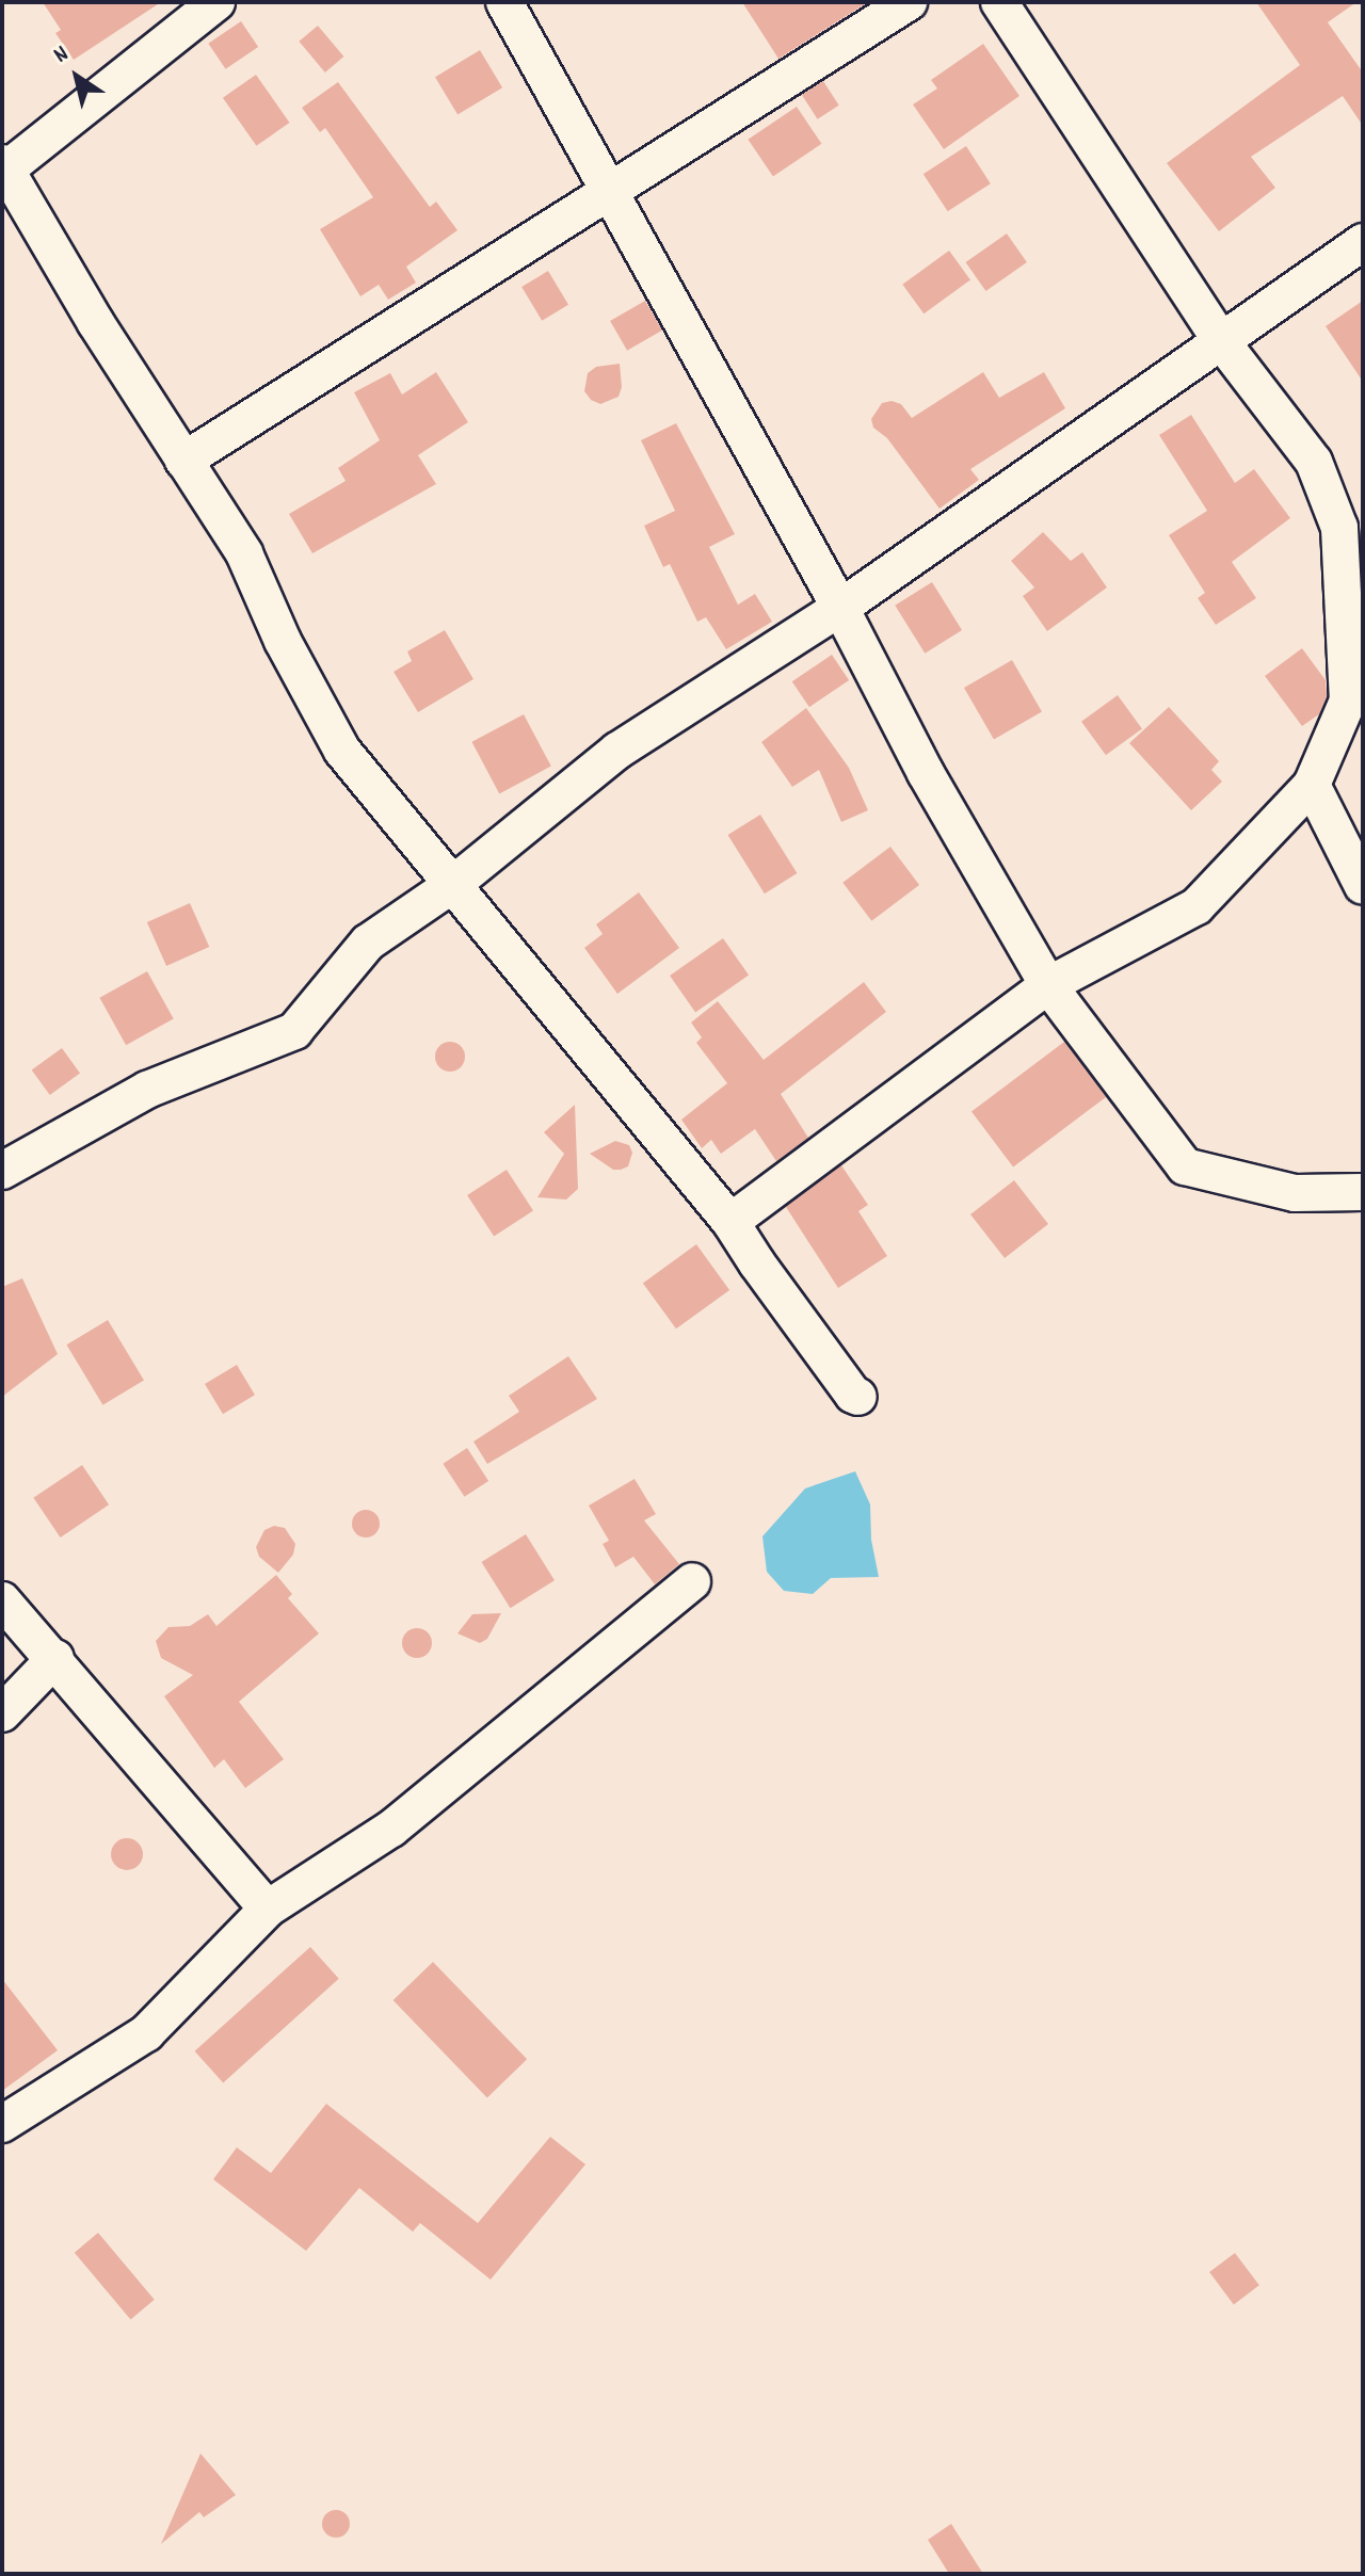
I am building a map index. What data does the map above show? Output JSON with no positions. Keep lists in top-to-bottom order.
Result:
{
  "north": "top left"
}
